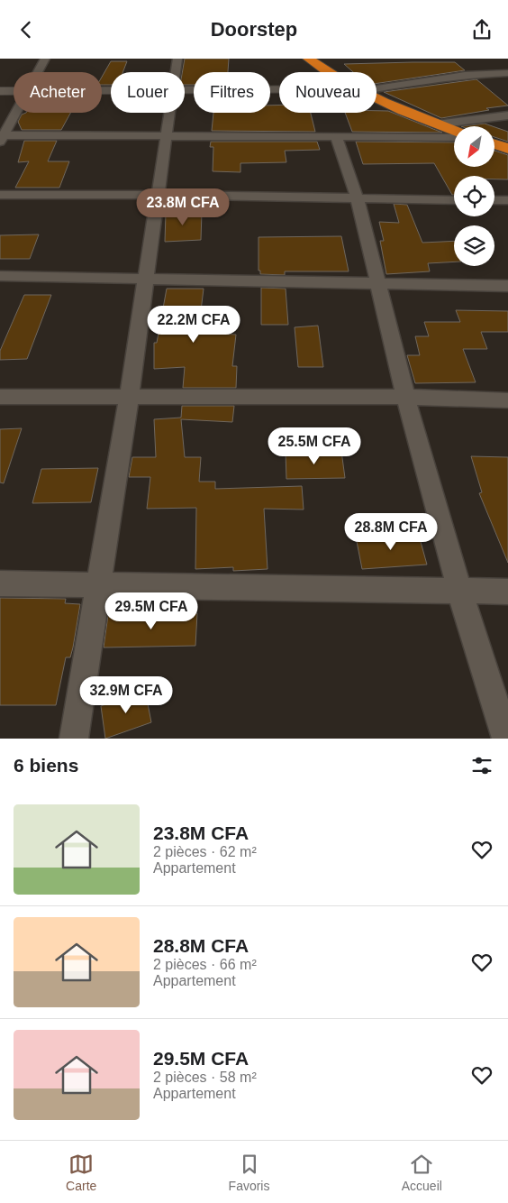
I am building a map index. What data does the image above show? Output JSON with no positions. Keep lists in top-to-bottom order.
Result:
{
  "north": "bottom left",
  "page": {
    "header": "Doorstep",
    "chip": [
      "Acheter",
      "Louer",
      "Filtres",
      "Nouveau"
    ],
    "price": [
      "23.8M CFA",
      "22.2M CFA",
      "25.5M CFA",
      "28.8M CFA",
      "29.5M CFA",
      "32.9M CFA"
    ],
    "heading": "6 biens",
    "list": [
      {
        "name": "23.8M CFA",
        "note": "2 pièces · 62 m² · Appartement"
      },
      {
        "name": "28.8M CFA",
        "note": "2 pièces · 66 m² · Appartement"
      },
      {
        "name": "29.5M CFA",
        "note": "2 pièces · 58 m² · Appartement"
      }
    ],
    "tabs": ["Carte", "Favoris", "Accueil"]
  }
}
